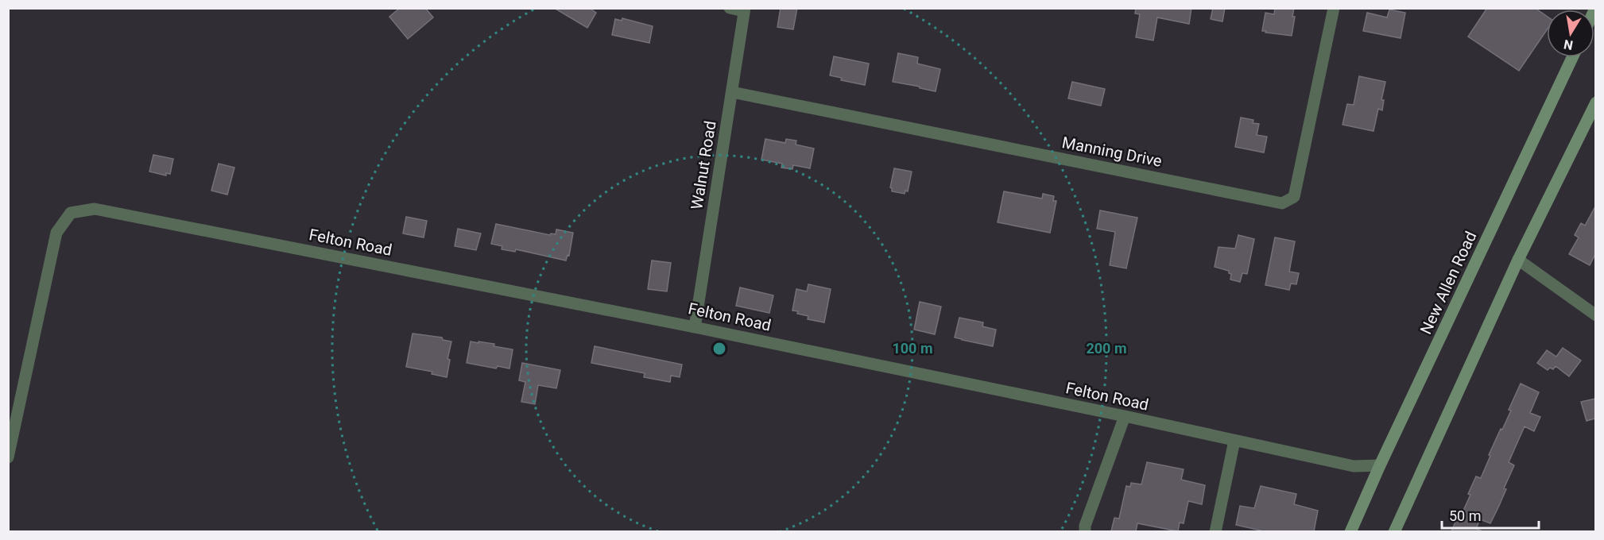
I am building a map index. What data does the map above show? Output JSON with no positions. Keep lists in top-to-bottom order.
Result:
{
  "streets": {
    "main road": ["New Allen Road"],
    "street": ["Manning Drive", "Walnut Road", "Felton Road"]
  },
  "crossings": [
    ["Manning Drive", "Walnut Road"],
    ["Walnut Road", "Felton Road"],
    ["Felton Road", "New Allen Road"]
  ],
  "scale_bar": "50 m",
  "north": "bottom",
  "rings": ["100 m", "200 m"]
}
